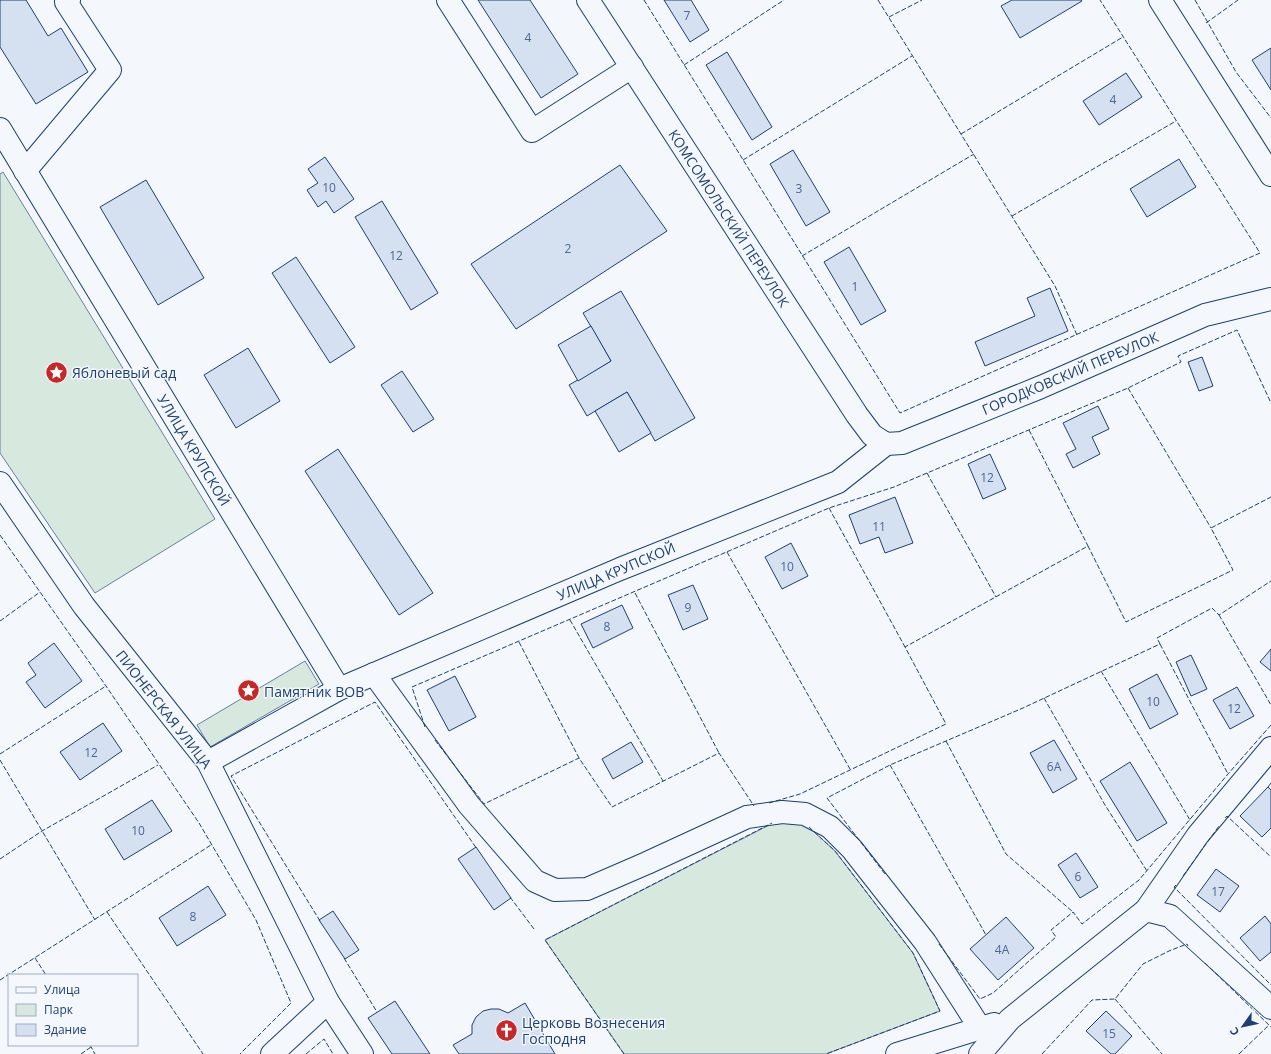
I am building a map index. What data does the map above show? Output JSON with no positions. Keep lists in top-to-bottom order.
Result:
{
  "streets": {
    "street": [
      "КОМСОМОЛЬСКИЙ ПЕРЕУЛОК",
      "ГОРОДКОВСКИЙ ПЕРЕУЛОК",
      "УЛИЦА КРУПСКОЙ",
      "ПИОНЕРСКАЯ УЛИЦА"
    ]
  },
  "crossings": [
    ["КОМСОМОЛЬСКИЙ ПЕРЕУЛОК", "ГОРОДКОВСКИЙ ПЕРЕУЛОК"],
    ["КОМСОМОЛЬСКИЙ ПЕРЕУЛОК", "УЛИЦА КРУПСКОЙ"],
    ["ГОРОДКОВСКИЙ ПЕРЕУЛОК", "УЛИЦА КРУПСКОЙ"],
    ["УЛИЦА КРУПСКОЙ", "ПИОНЕРСКАЯ УЛИЦА"]
  ],
  "places": {
    "place": ["Яблоневый сад", "Памятник ВОВ"],
    "church": ["Церковь Вознесения Господня"]
  },
  "house_numbers": [
    "7",
    "4",
    "4",
    "10",
    "3",
    "2",
    "12",
    "1",
    "12",
    "11",
    "10",
    "9",
    "8",
    "10",
    "12",
    "12",
    "6А",
    "10",
    "6",
    "17",
    "8",
    "4А",
    "15"
  ],
  "legend": ["Улица", "Парк", "Здание"],
  "north": "bottom left"
}
